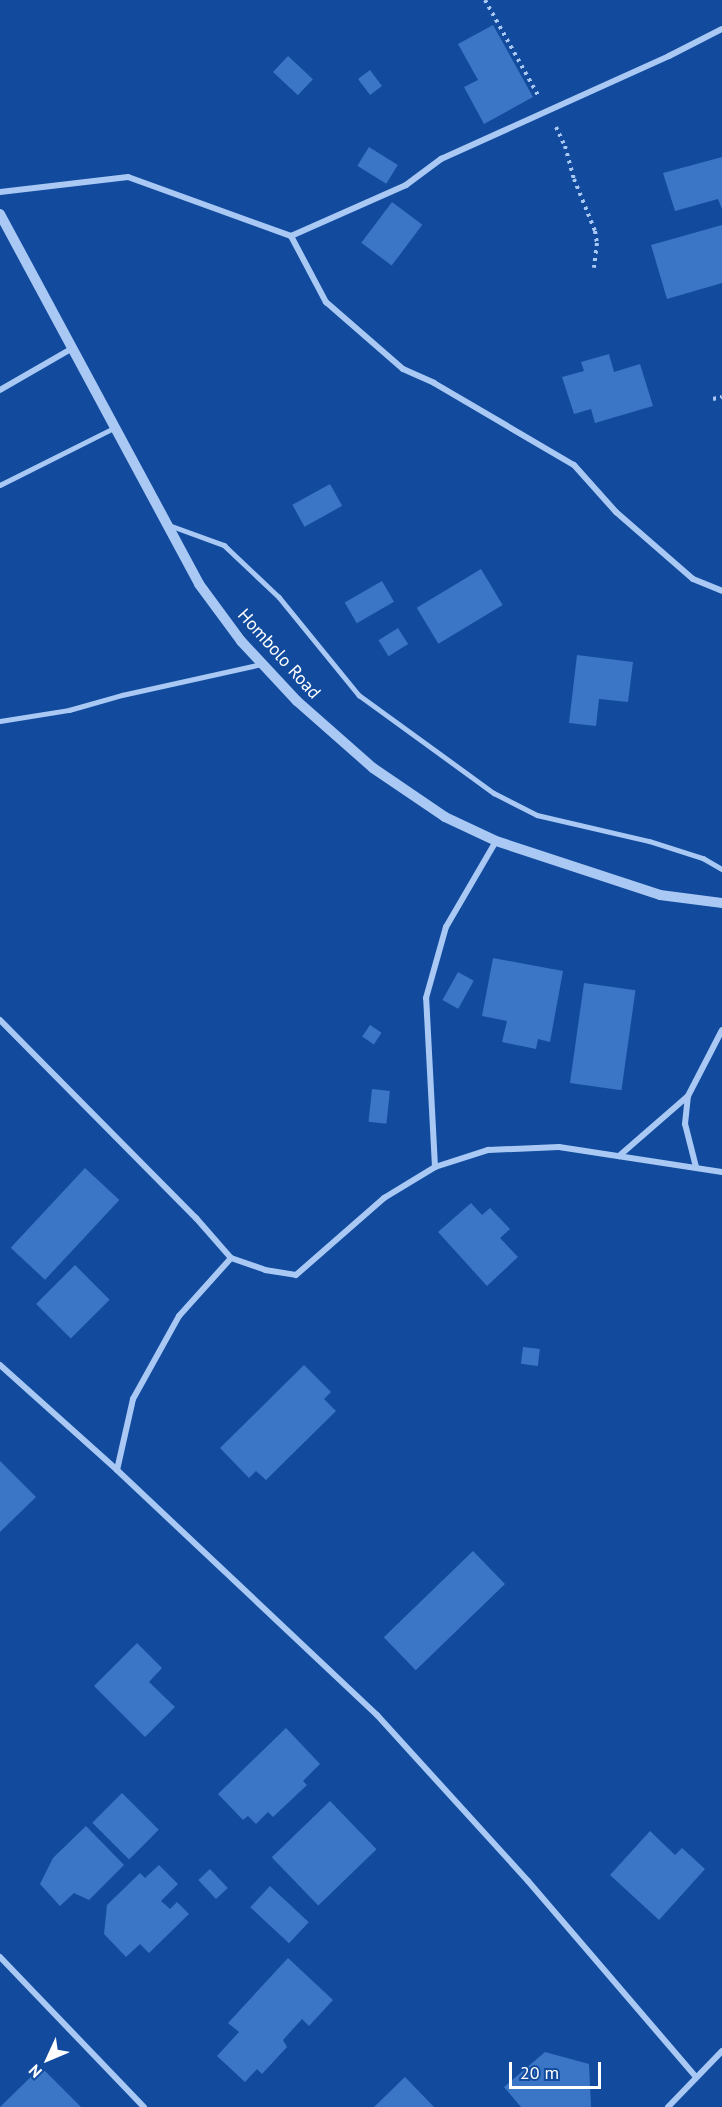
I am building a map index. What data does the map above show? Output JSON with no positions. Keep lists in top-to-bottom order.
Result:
{
  "streets": {
    "street": ["Hombolo Road"]
  },
  "scale_bar": "20 m",
  "north": "bottom left"
}
